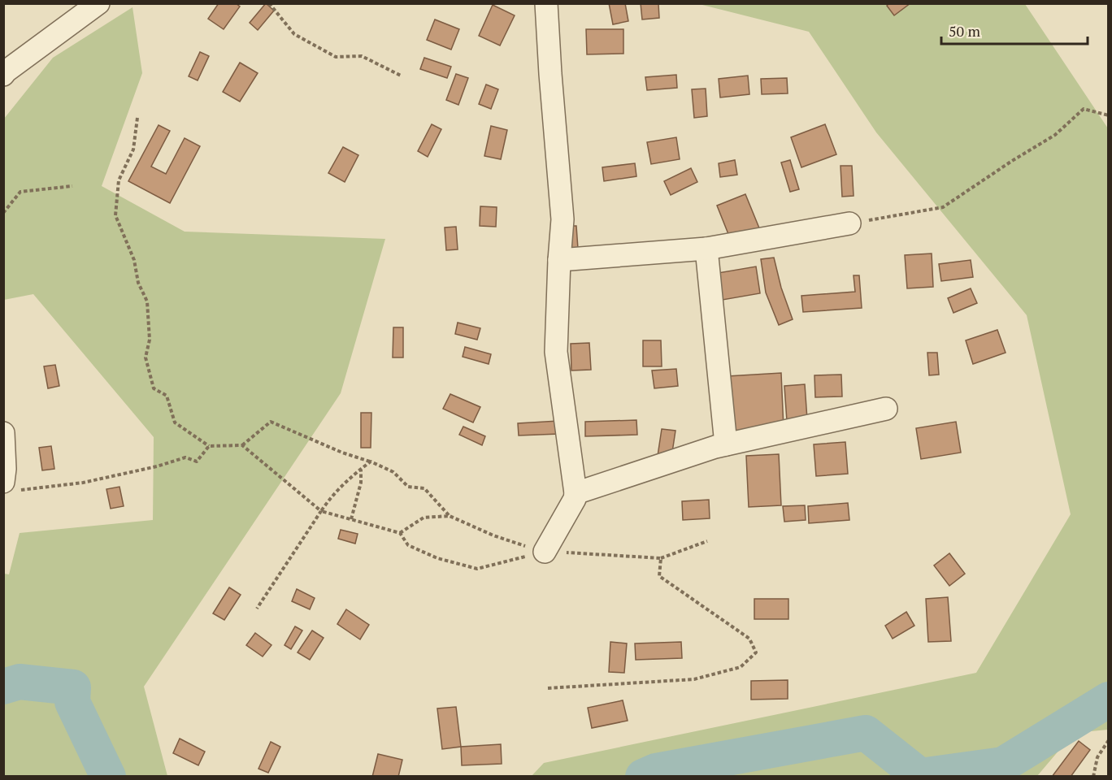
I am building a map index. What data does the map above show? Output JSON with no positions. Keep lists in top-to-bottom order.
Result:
{
  "scale_bar": "50 m"
}
